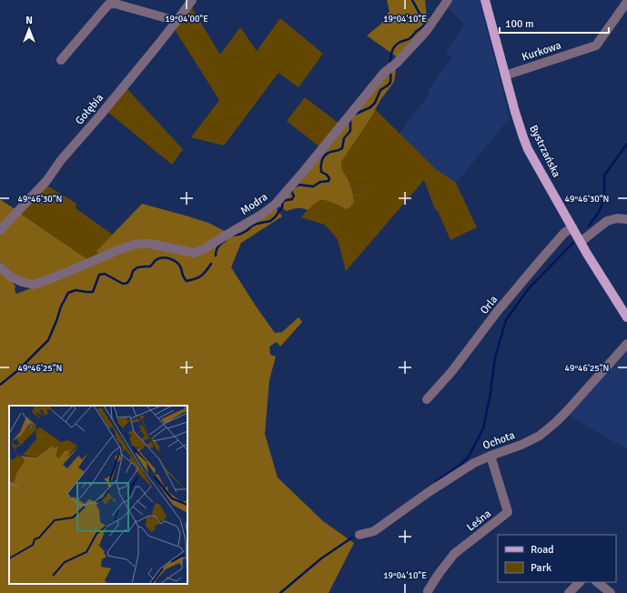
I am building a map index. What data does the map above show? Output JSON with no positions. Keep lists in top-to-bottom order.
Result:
{
  "streets": {
    "main road": ["Bystrzańska"],
    "street": [
      "Kurkowa",
      "Gołębia",
      "Modra",
      "Orla",
      "Ochota",
      "Leśna"
    ]
  },
  "crossings": [
    ["Kurkowa", "Bystrzańska"],
    ["Bystrzańska", "Orla"],
    ["Ochota", "Leśna"]
  ],
  "legend": ["Road", "Park"],
  "scale_bar": "100 m",
  "north": "top",
  "coordinates": [
    "19°04'00\"E",
    "19°04'10\"E",
    "49°46'30\"N",
    "49°46'25\"N"
  ]
}
